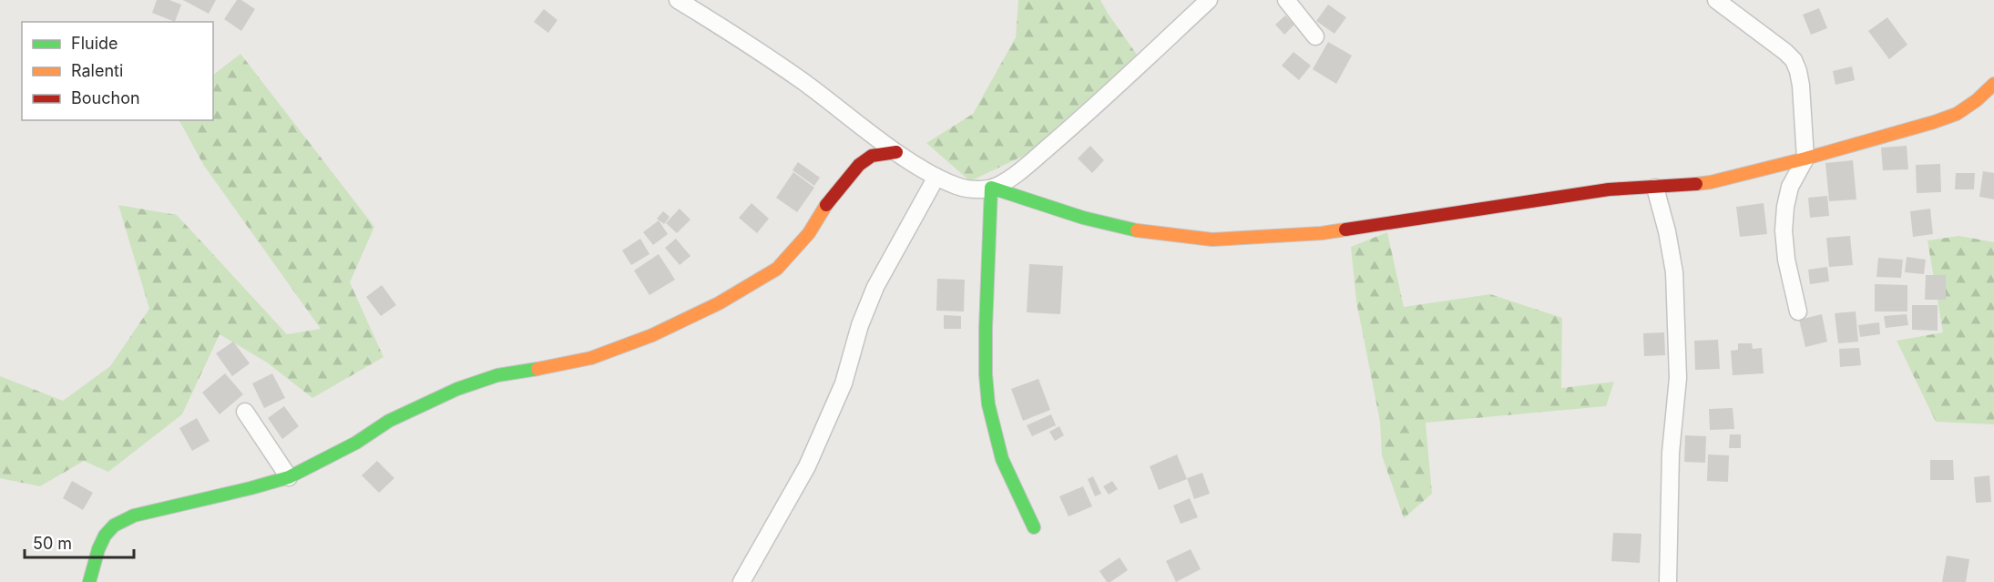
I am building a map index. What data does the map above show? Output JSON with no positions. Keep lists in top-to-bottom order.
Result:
{
  "legend": ["Fluide", "Ralenti", "Bouchon"],
  "scale_bar": "50 m"
}
